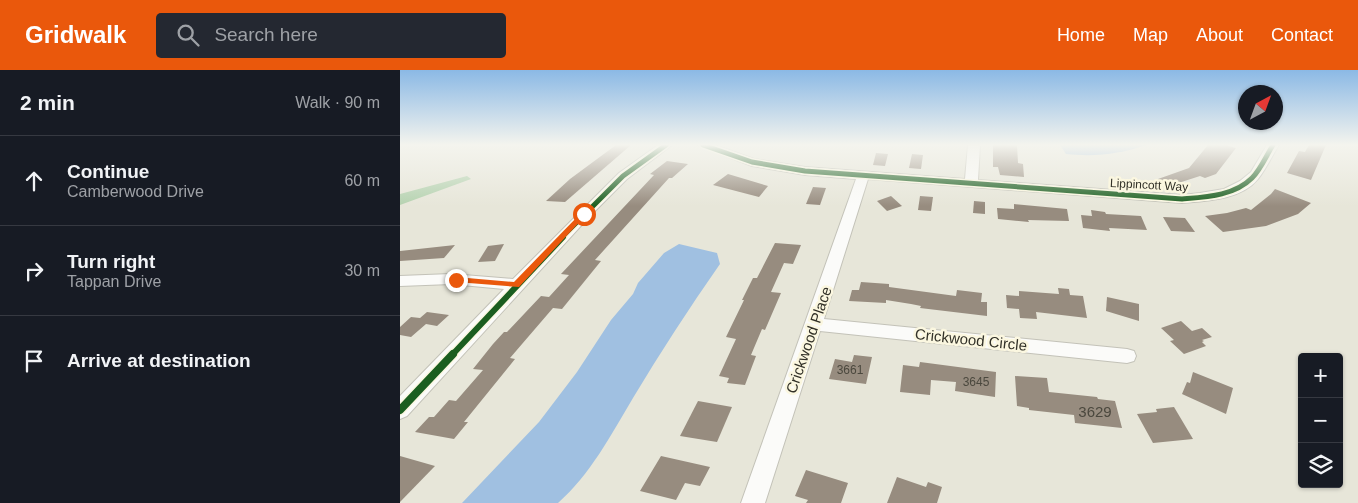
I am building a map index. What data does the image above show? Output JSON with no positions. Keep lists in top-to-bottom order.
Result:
{
  "streets": {
    "street": ["Lippincott Way", "Crickwood Place", "Crickwood Circle"]
  },
  "crossings": [
    ["Crickwood Place", "Crickwood Circle"]
  ],
  "house_numbers": ["3661", "3645", "3629"],
  "north": "top right",
  "page": {
    "header": "Gridwalk",
    "search": "Search here",
    "nav": [
      "Home",
      "Map",
      "About",
      "Contact"
    ],
    "heading": ["2 min", "Walk · 90 m"],
    "list": [
      ["Continue", "Camberwood Drive", "60 m"],
      ["Turn right", "Tappan Drive", "30 m"],
      "Arrive at destination"
    ],
    "map_buttons": ["+", "−"]
  }
}
